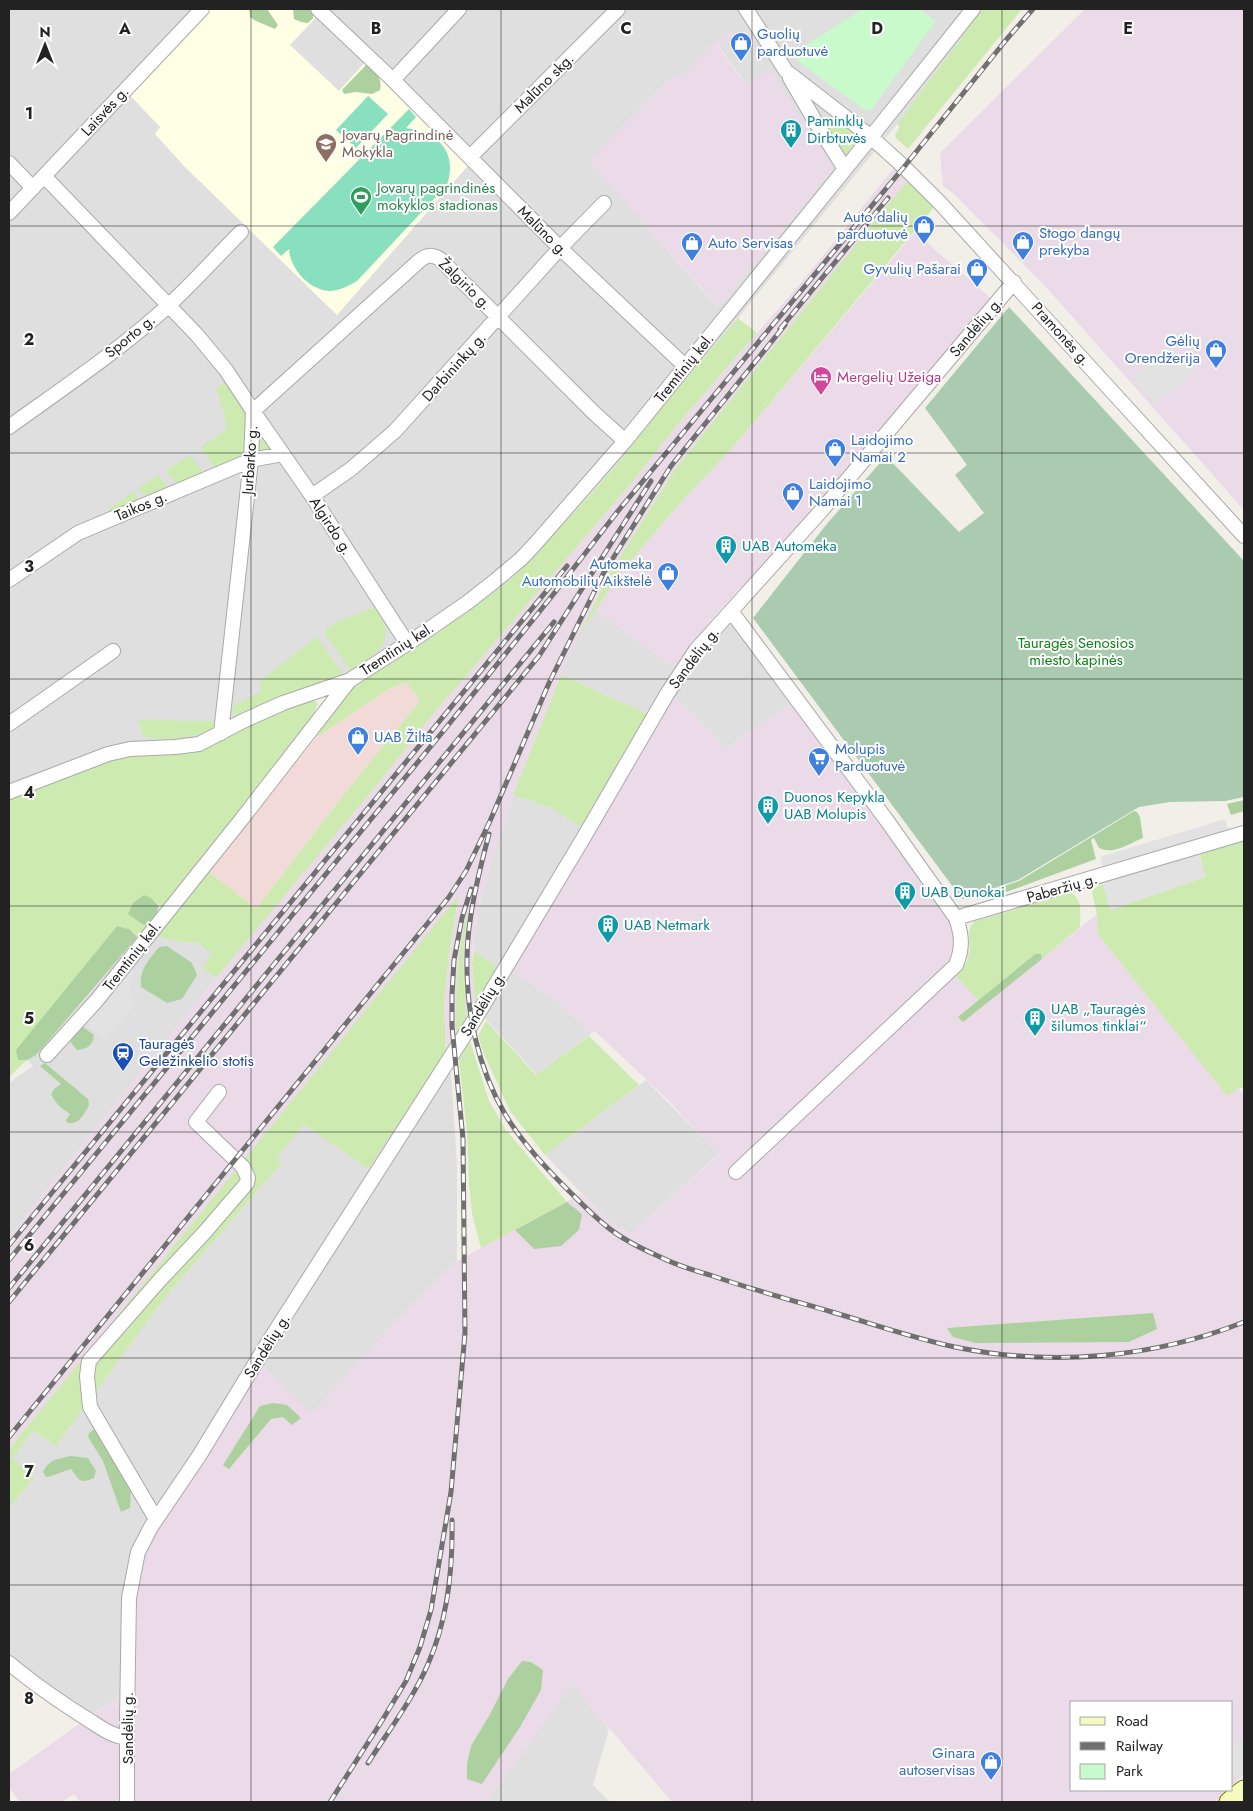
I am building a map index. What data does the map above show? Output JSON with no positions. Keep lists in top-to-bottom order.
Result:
{
  "streets": {
    "street": [
      "Malūno skg.",
      "Laisvės g.",
      "Malūno g.",
      "Žalgirio g.",
      "Sandėlių g.",
      "Pramonės g.",
      "Sporto g.",
      "Darbininkų g.",
      "Tremtinių kel.",
      "Jurbarko g.",
      "Taikos g.",
      "Algirdo g.",
      "Paberžių g."
    ]
  },
  "crossings": [
    ["Malūno skg.", "Malūno g."],
    ["Laisvės g.", "Jurbarko g."],
    ["Malūno g.", "Darbininkų g."],
    ["Malūno g.", "Tremtinių kel."],
    ["Žalgirio g.", "Darbininkų g."],
    ["Žalgirio g.", "Tremtinių kel."],
    ["Žalgirio g.", "Jurbarko g."],
    ["Žalgirio g.", "Algirdo g."],
    ["Sandėlių g.", "Pramonės g."],
    ["Pramonės g.", "Tremtinių kel."],
    ["Sporto g.", "Jurbarko g."],
    ["Darbininkų g.", "Algirdo g."],
    ["Tremtinių kel.", "Jurbarko g."],
    ["Tremtinių kel.", "Algirdo g."],
    ["Jurbarko g.", "Taikos g."],
    ["Jurbarko g.", "Algirdo g."],
    ["Taikos g.", "Algirdo g."]
  ],
  "parks": ["Tauragės Senosios miesto kapinės"],
  "places": {
    "shop": [
      "Guolių parduotuvė",
      "Auto dalių parduotuvė",
      "Stogo dangų prekyba",
      "Auto Servisas",
      "Gyvulių Pašarai",
      "Gėlių Orendžerija",
      "Laidojimo Namai 2",
      "Laidojimo Namai 1",
      "Automeka Automobilių Aikštelė",
      "UAB Žilta",
      "Ginara autoservisas"
    ],
    "building": [
      "Paminklų Dirbtuvės",
      "UAB Automeka",
      "Duonos Kepykla UAB Molupis",
      "UAB Dunokai",
      "UAB Netmark",
      "UAB „Tauragės šilumos tinklai“"
    ],
    "school or university": ["Jovarų Pagrindinė Mokykla"],
    "sports": ["Jovarų pagrindinės mokyklos stadionas"],
    "hotel": ["Mergelių Užeiga"],
    "supermarket": ["Molupis Parduotuvė"],
    "station": ["Tauragės Geležinkelio stotis"]
  },
  "legend": ["Road", "Railway", "Park"],
  "north": "top",
  "grid": {
    "columns": [
      "A",
      "B",
      "C",
      "D",
      "E"
    ],
    "rows": [
      "1",
      "2",
      "3",
      "4",
      "5",
      "6",
      "7",
      "8"
    ]
  }
}
